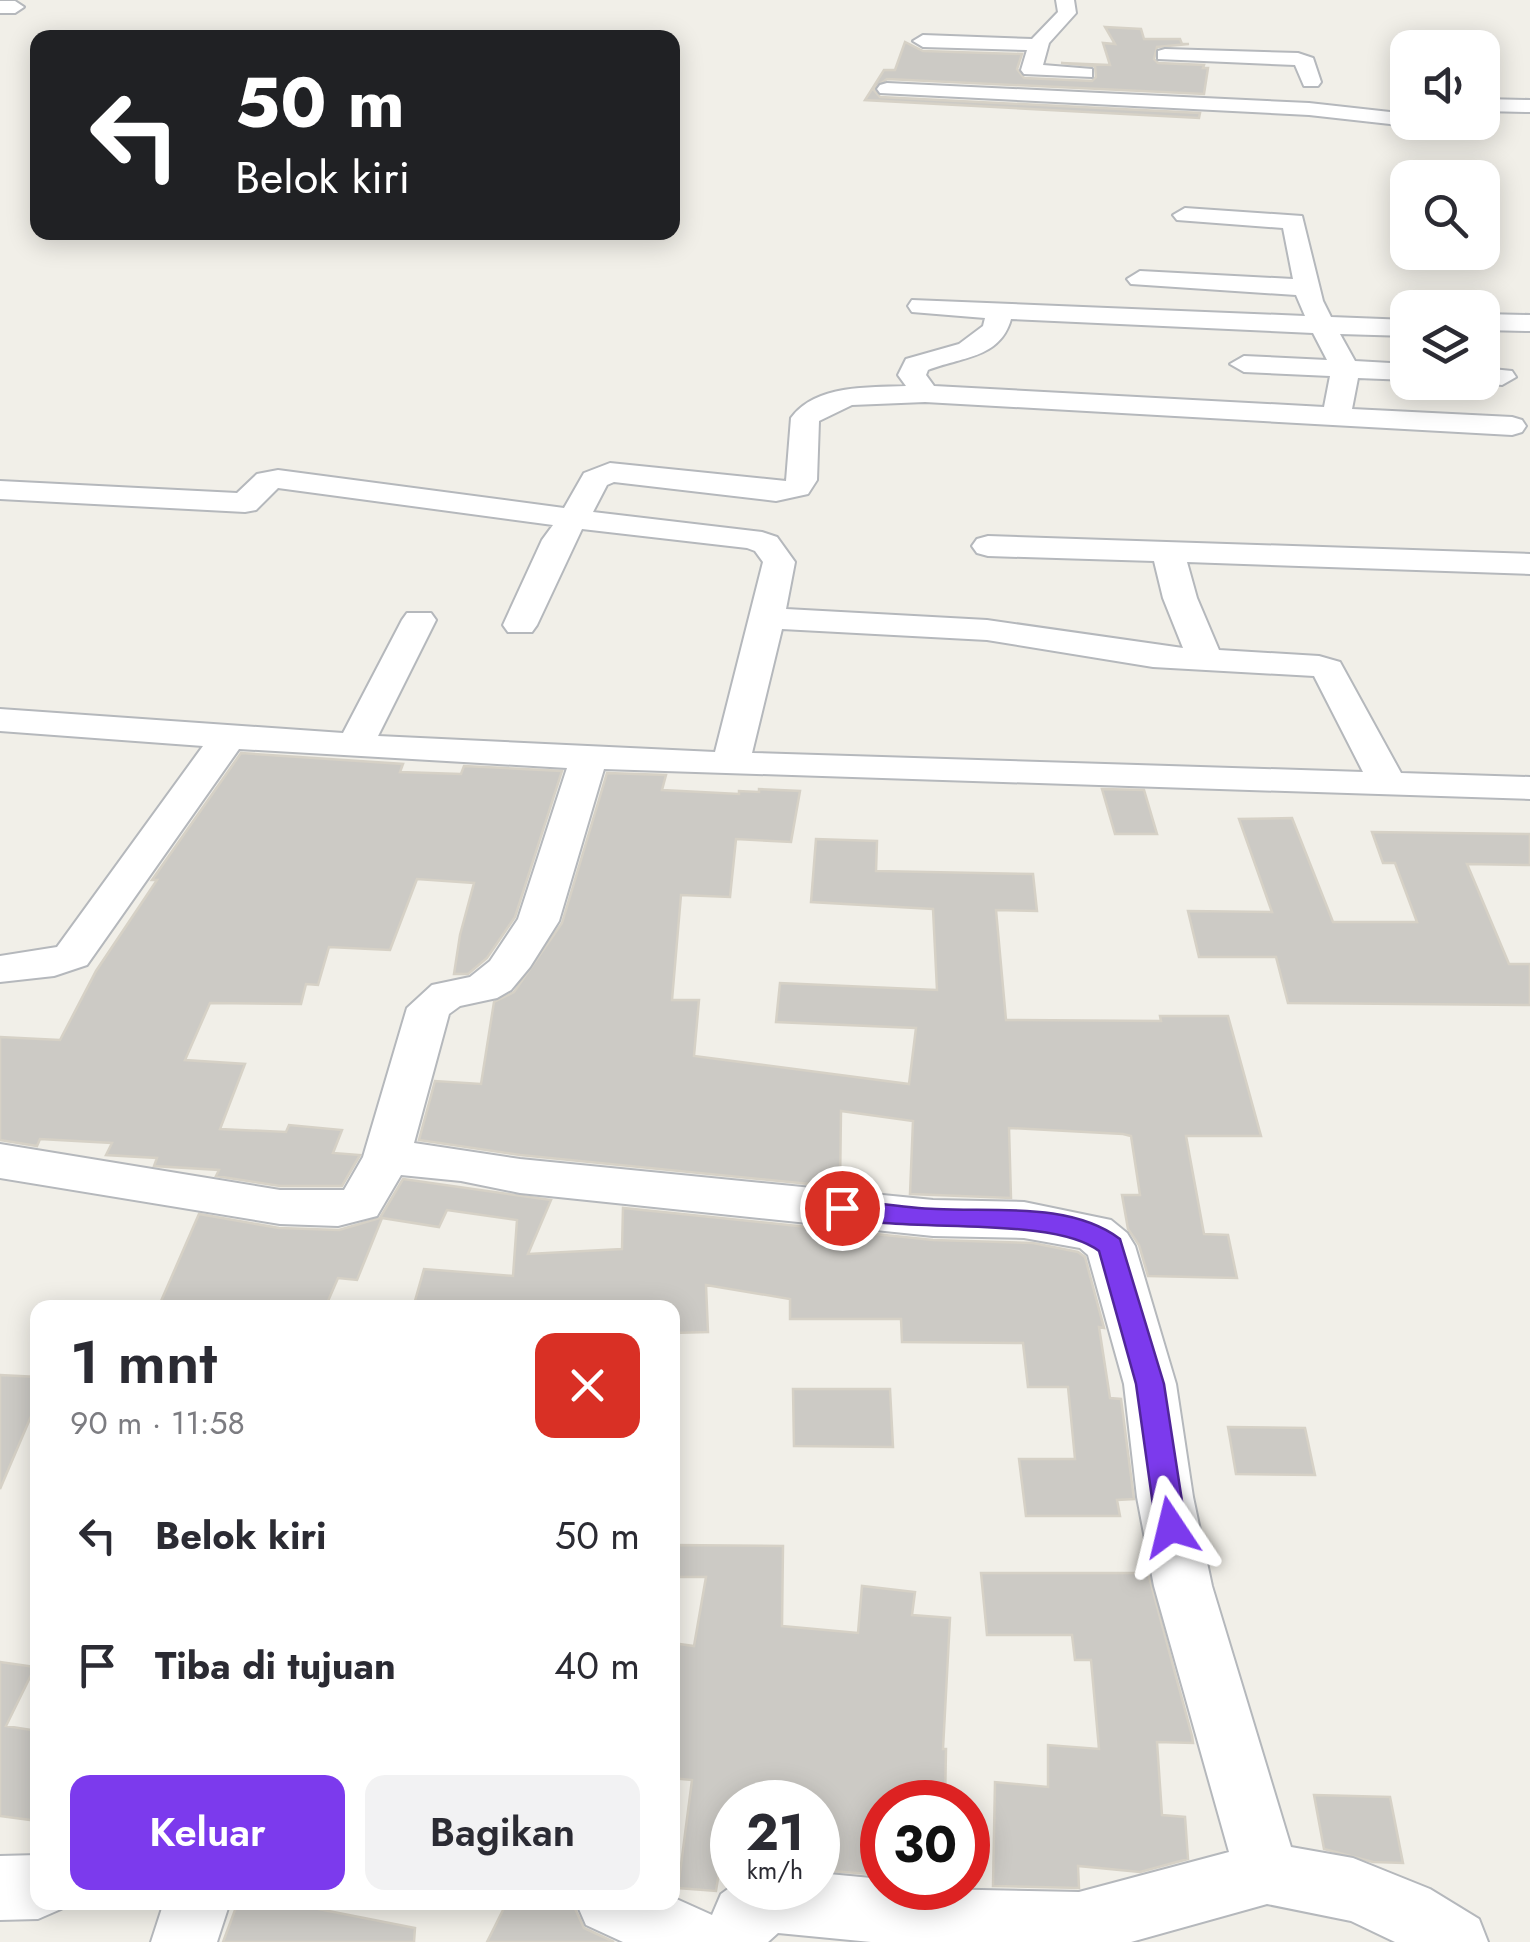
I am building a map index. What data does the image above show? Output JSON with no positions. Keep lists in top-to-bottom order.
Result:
{
  "page": {
    "turn": ["50 m", "Belok kiri"],
    "heading": ["1 mnt", "90 m · 11:58"],
    "list": [
      {
        "name": "Belok kiri",
        "value": "50 m"
      },
      {
        "name": "Tiba di tujuan",
        "value": "40 m"
      }
    ],
    "buttons": ["Keluar", "Bagikan"],
    "speed": "21 km/h",
    "limit": "30"
  }
}
